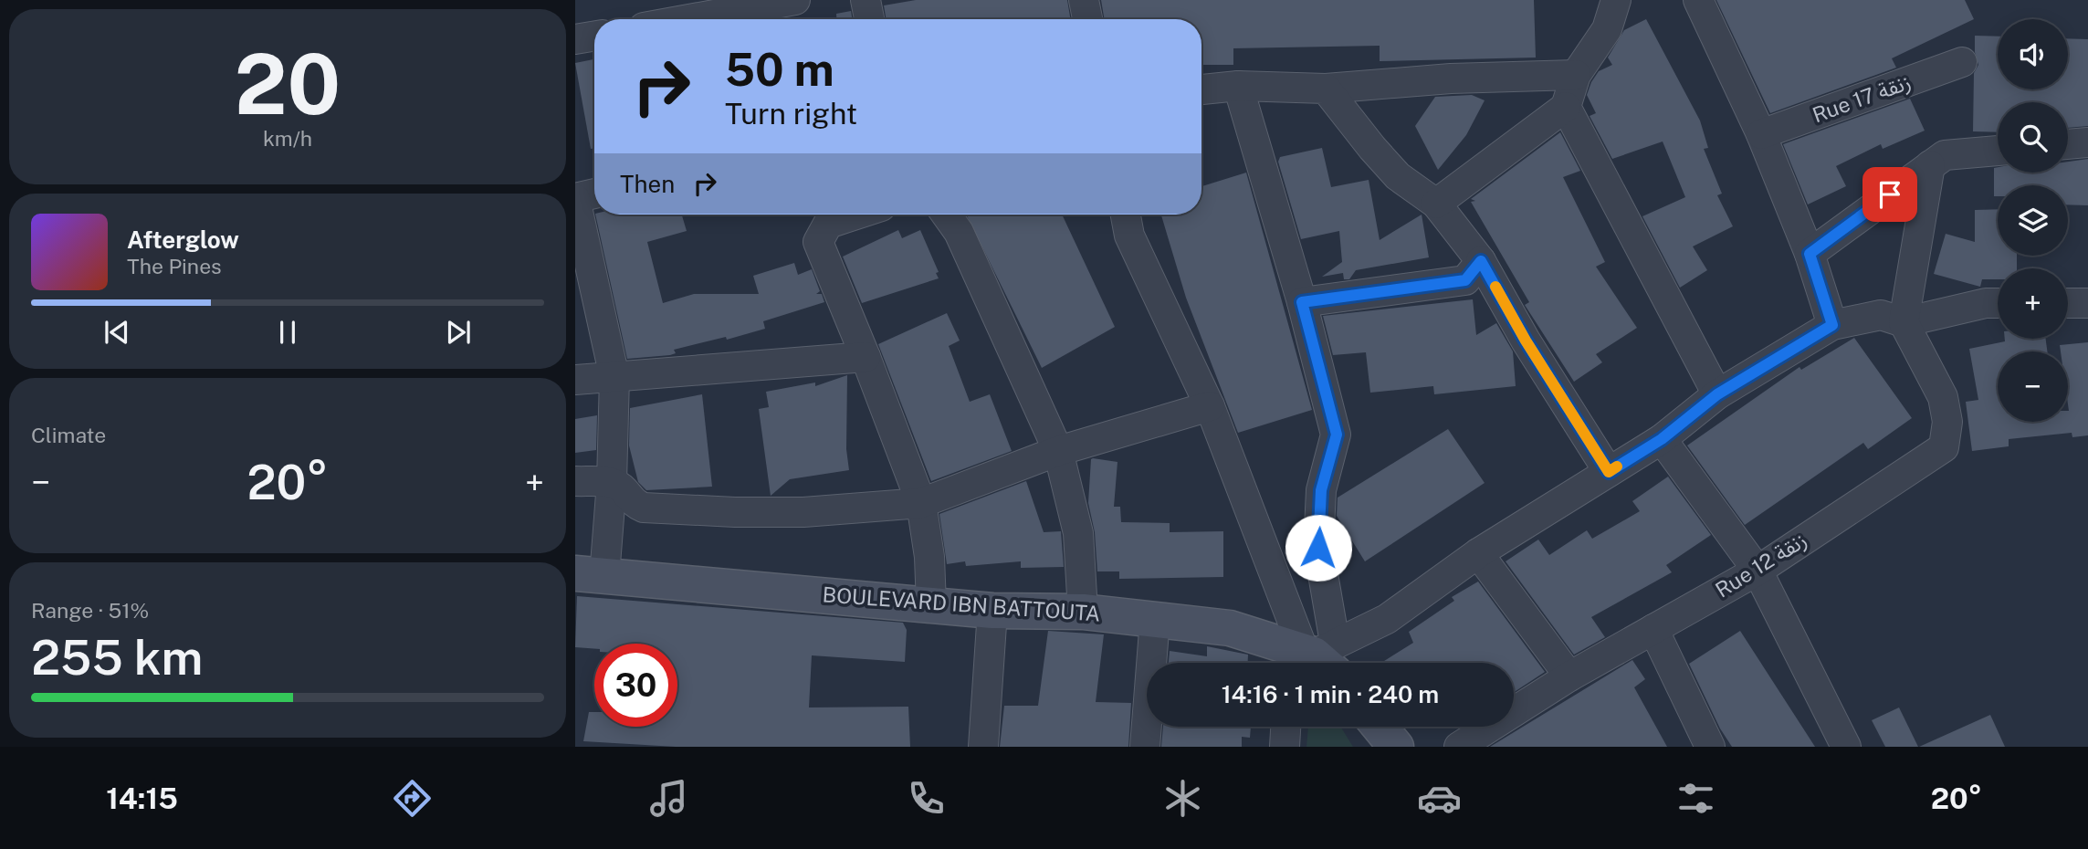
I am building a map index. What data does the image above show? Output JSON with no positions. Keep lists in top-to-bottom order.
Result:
{
  "streets": {
    "street": ["Rue 17 زنقة", "Rue 12 زنقة", "BOULEVARD IBN BATTOUTA"]
  },
  "page": {
    "tile": [
      ["20", "km/h"],
      "Climate",
      ["Range · 51%", "255 km"]
    ],
    "map_buttons": ["+", "−"],
    "turn": ["50 m", "Turn right"],
    "then": "Then",
    "song": ["Afterglow", "The Pines"],
    "heat": ["−", "20°", "+"],
    "limit": "30",
    "trip": "14:16 · 1 min · 240 m",
    "tabs": ["14:15", "20°"]
  }
}
